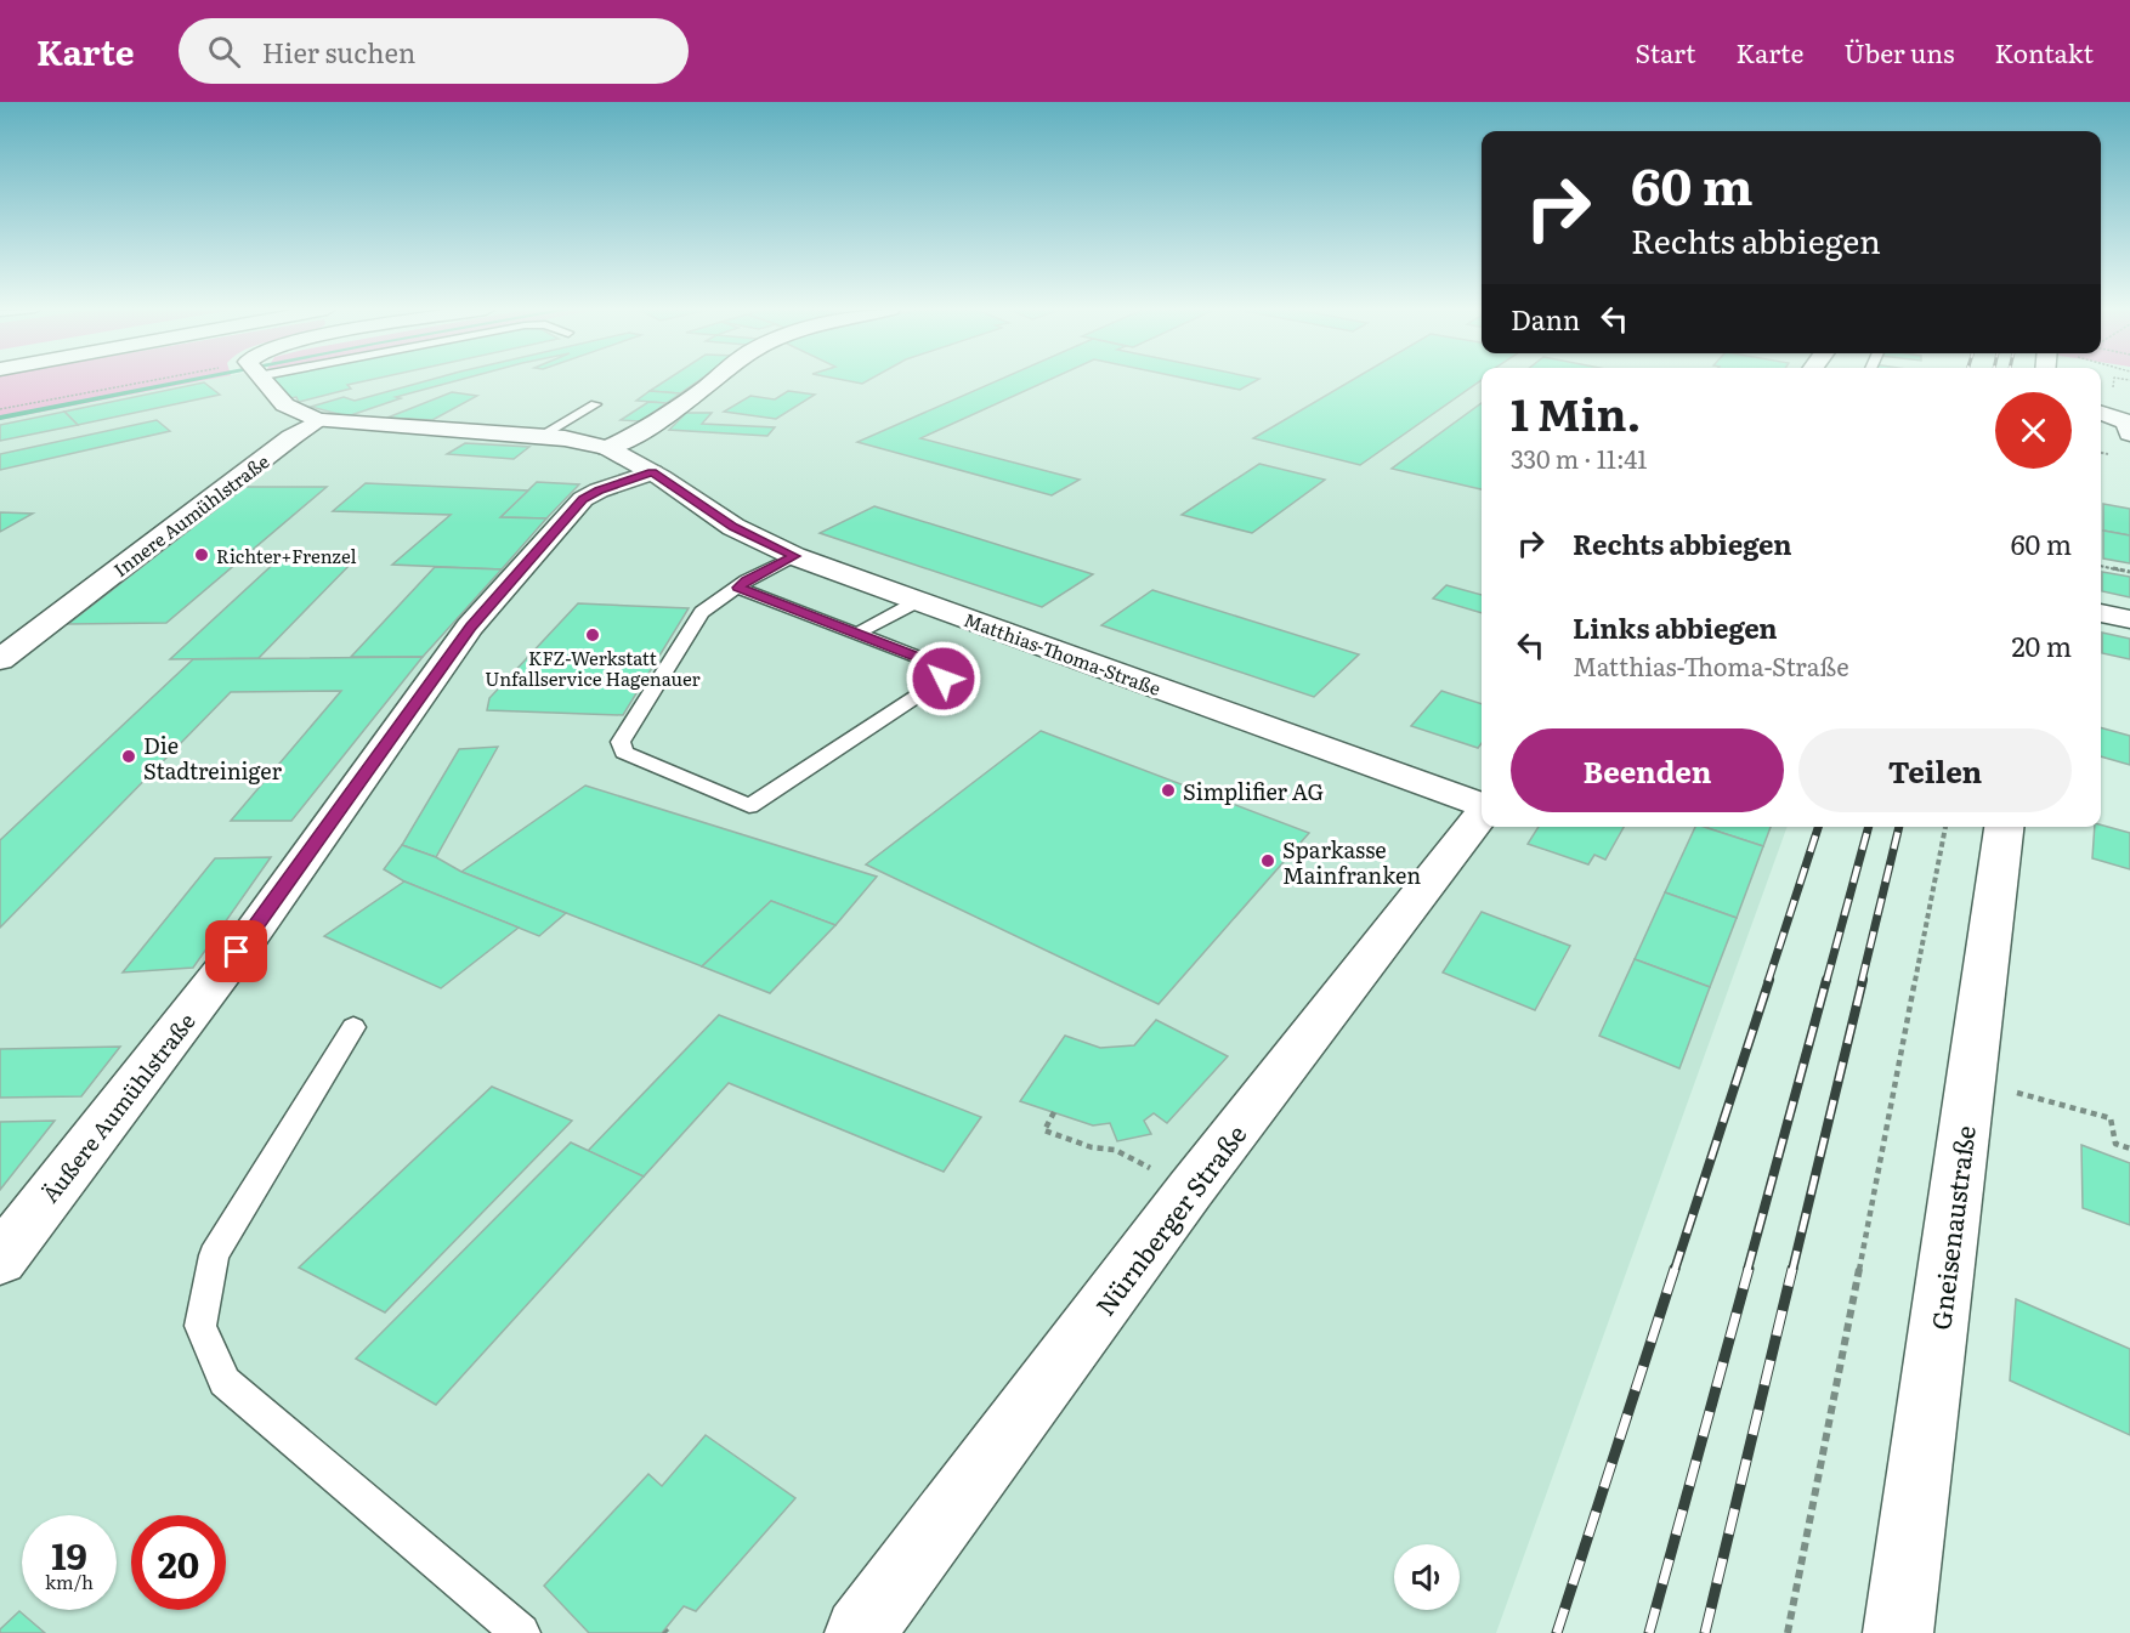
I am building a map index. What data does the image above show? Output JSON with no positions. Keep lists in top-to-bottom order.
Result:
{
  "streets": {
    "main road": [
      "Innere Aumühlstraße",
      "Matthias-Thoma-Straße",
      "Äußere Aumühlstraße",
      "Nürnberger Straße",
      "Gneisenaustraße"
    ]
  },
  "crossings": [
    ["Matthias-Thoma-Straße", "Äußere Aumühlstraße"]
  ],
  "places": [
    "Richter+Frenzel",
    "KFZ-Werkstatt Unfallservice Hagenauer",
    "Die Stadtreiniger",
    "Simplifier AG",
    "Sparkasse Mainfranken"
  ],
  "page": {
    "header": "Karte",
    "search": "Hier suchen",
    "nav": [
      "Start",
      "Karte",
      "Über uns",
      "Kontakt"
    ],
    "turn": ["60 m", "Rechts abbiegen"],
    "then": "Dann",
    "heading": ["1 Min.", "330 m · 11:41"],
    "list": [
      {
        "name": "Rechts abbiegen",
        "value": "60 m"
      },
      {
        "name": "Links abbiegen",
        "note": "Matthias-Thoma-Straße",
        "value": "20 m"
      }
    ],
    "buttons": ["Beenden", "Teilen"],
    "speed": "19 km/h",
    "limit": "20"
  }
}
